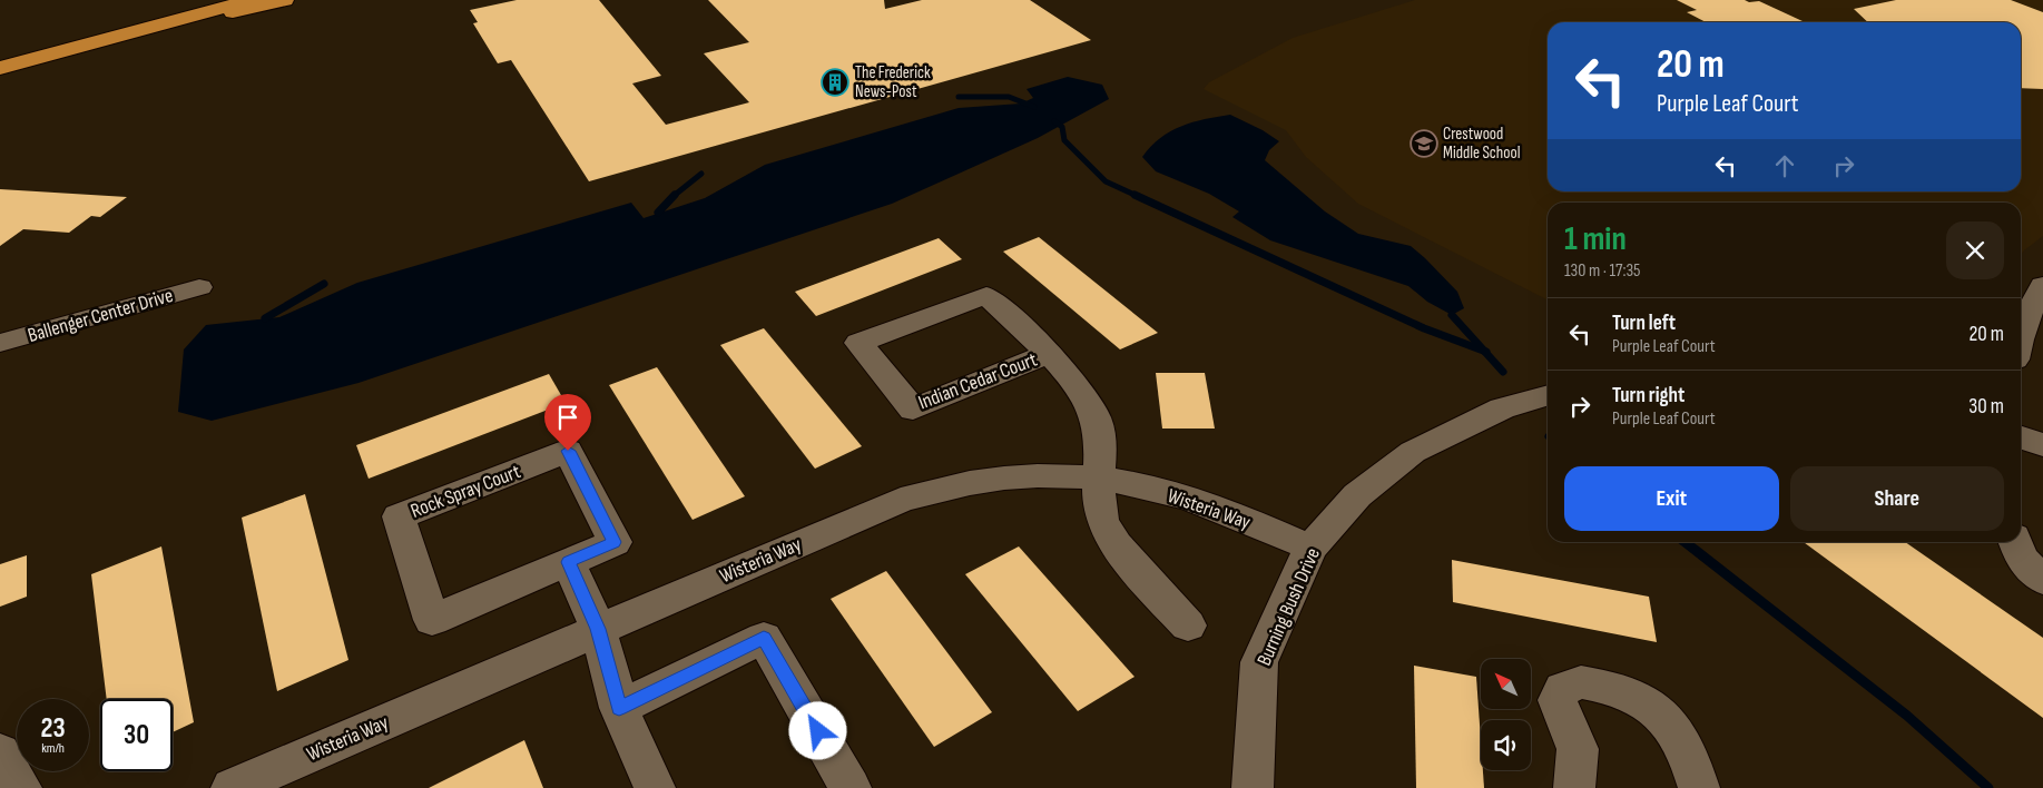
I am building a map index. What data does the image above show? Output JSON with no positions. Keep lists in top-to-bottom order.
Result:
{
  "streets": {
    "street": [
      "Ballenger Center Drive",
      "Indian Cedar Court",
      "Rock Spray Court",
      "Wisteria Way",
      "Burning Bush Drive"
    ]
  },
  "crossings": [
    ["Indian Cedar Court", "Wisteria Way"],
    ["Wisteria Way", "Burning Bush Drive"]
  ],
  "places": {
    "building": ["The Frederick News-Post"],
    "school or university": ["Crestwood Middle School"]
  },
  "north": "top left",
  "page": {
    "turn": ["20 m", "Purple Leaf Court"],
    "heading": ["1 min", "130 m · 17:35"],
    "list": [
      {
        "name": "Turn left",
        "note": "Purple Leaf Court",
        "value": "20 m"
      },
      {
        "name": "Turn right",
        "note": "Purple Leaf Court",
        "value": "30 m"
      }
    ],
    "buttons": ["Exit", "Share"],
    "speed": "23 km/h",
    "limit": "30"
  }
}
